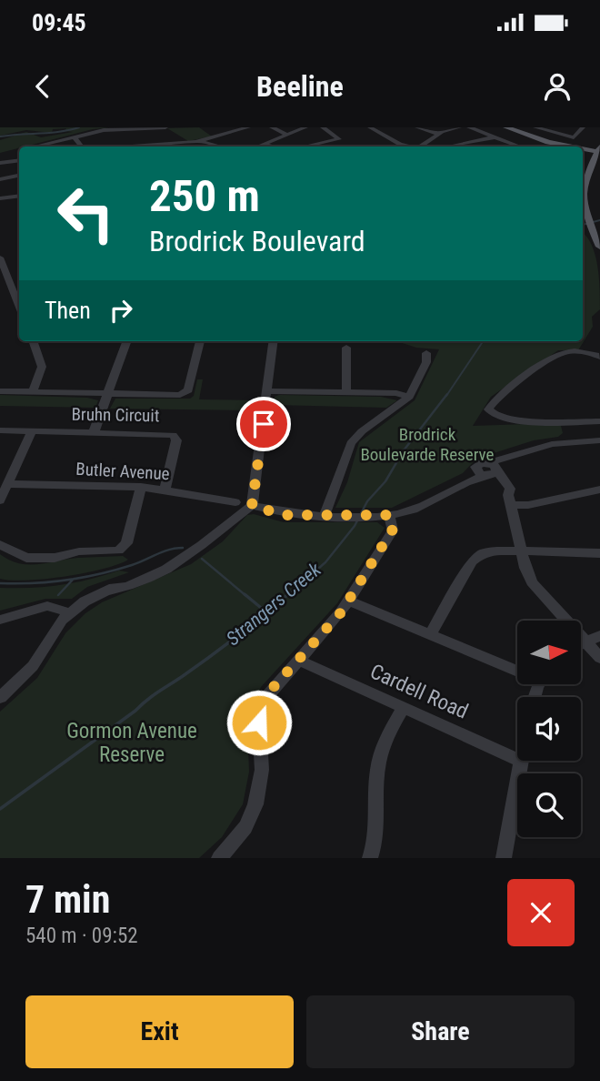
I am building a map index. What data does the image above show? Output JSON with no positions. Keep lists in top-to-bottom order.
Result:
{
  "streets": {
    "street": ["Bruhn Circuit", "Butler Avenue", "Cardell Road"]
  },
  "crossings": [
    ["Bruhn Circuit", "Butler Avenue"]
  ],
  "water": ["Strangers Creek"],
  "parks": ["Brodrick Boulevarde Reserve", "Gormon Avenue Reserve"],
  "north": "right",
  "page": {
    "status": "09:45",
    "header": "Beeline",
    "turn": ["250 m", "Brodrick Boulevard"],
    "then": "Then",
    "heading": ["7 min", "540 m · 09:52"],
    "buttons": ["Exit", "Share"]
  }
}
